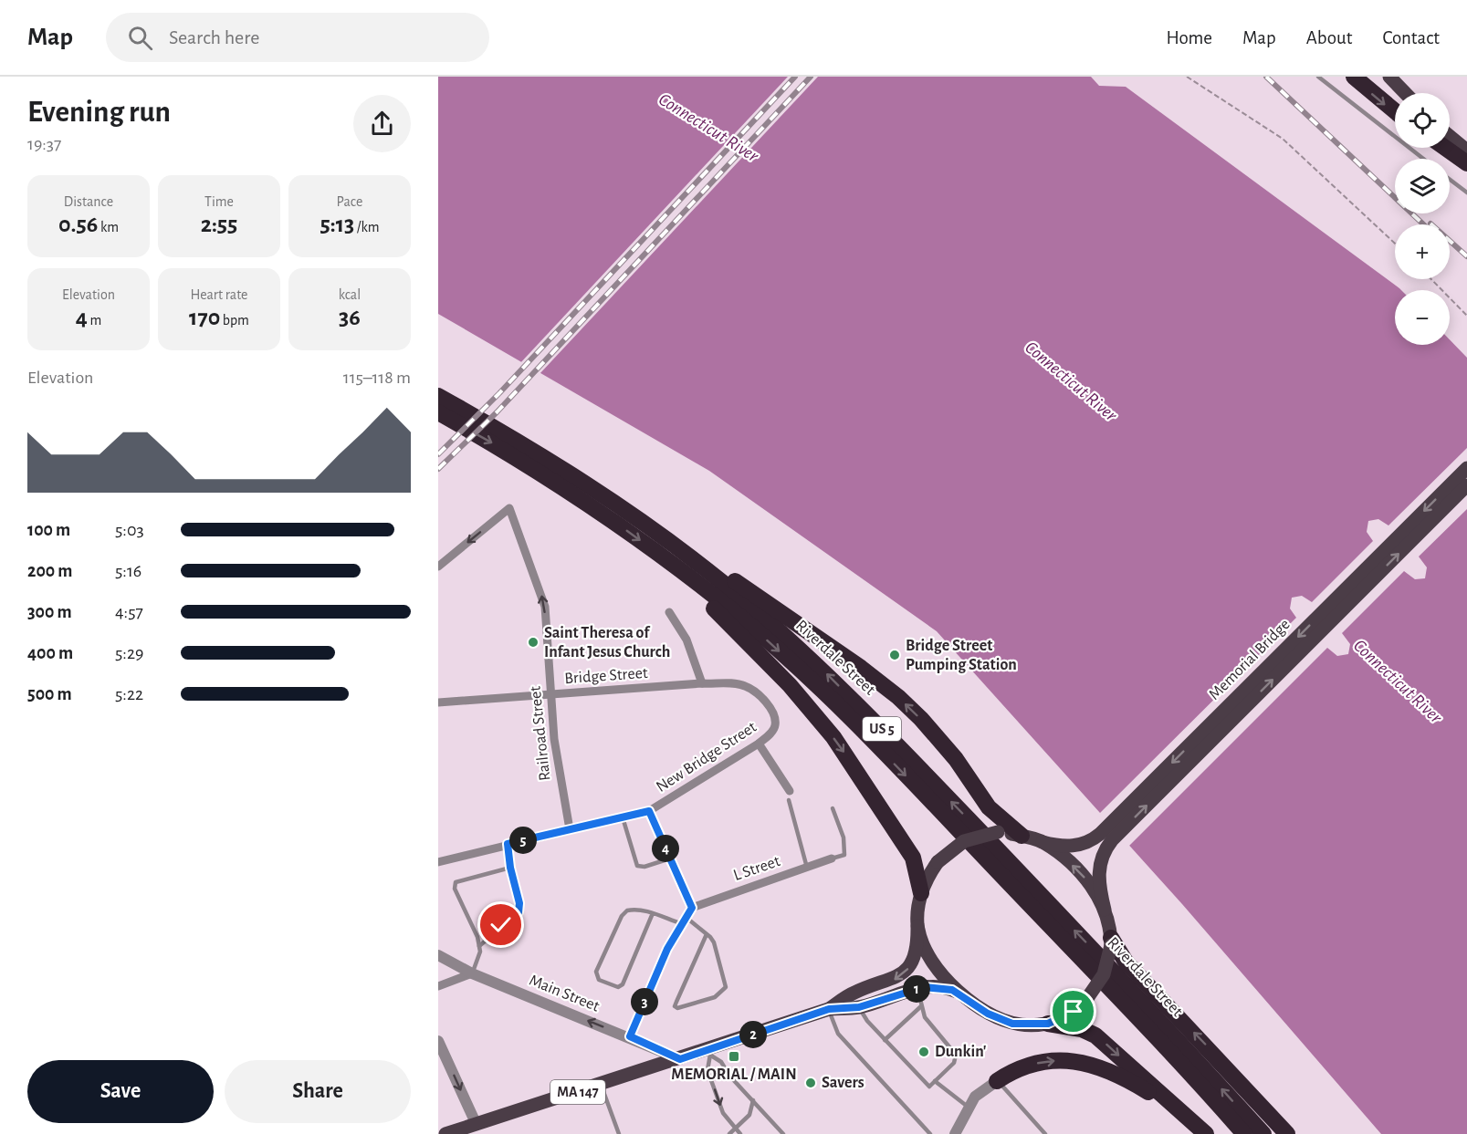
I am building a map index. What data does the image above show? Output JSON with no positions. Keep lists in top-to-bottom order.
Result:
{
  "streets": {
    "highway": ["Riverdale Street", "US 5"],
    "main road": ["Memorial Bridge", "MA 147"],
    "street": [
      "Bridge Street",
      "Railroad Street",
      "New Bridge Street",
      "L Street",
      "Main Street"
    ]
  },
  "crossings": [
    ["Memorial Bridge", "MA 147"],
    ["Bridge Street", "Railroad Street"],
    ["Bridge Street", "New Bridge Street"],
    ["Railroad Street", "New Bridge Street"],
    ["Main Street", "MA 147"]
  ],
  "one_way": ["Main Street"],
  "water": ["Connecticut River"],
  "places": {
    "other": [
      "Saint Theresa of Infant Jesus Church",
      "Bridge Street Pumping Station",
      "Dunkin'",
      "Savers"
    ],
    "transit": ["MEMORIAL / MAIN"]
  },
  "page": {
    "header": "Map",
    "search": "Search here",
    "nav": [
      "Home",
      "Map",
      "About",
      "Contact"
    ],
    "heading": ["Evening run", "19:37"],
    "map_buttons": ["+", "−"],
    "stats": [
      ["Distance", "0.56 km"],
      ["Time", "2:55"],
      ["Pace", "5:13 /km"],
      ["Elevation", "4 m"],
      ["Heart rate", "170 bpm"],
      ["kcal", "36"]
    ],
    "chart": ["Elevation", "115–118 m"],
    "list": [
      {
        "name": "100 m",
        "note": "5:03"
      },
      {
        "name": "200 m",
        "note": "5:16"
      },
      {
        "name": "300 m",
        "note": "4:57"
      },
      {
        "name": "400 m",
        "note": "5:29"
      },
      {
        "name": "500 m",
        "note": "5:22"
      }
    ],
    "pins": [
      "5",
      "4",
      "1",
      "3",
      "2"
    ],
    "buttons": ["Save", "Share"]
  }
}
